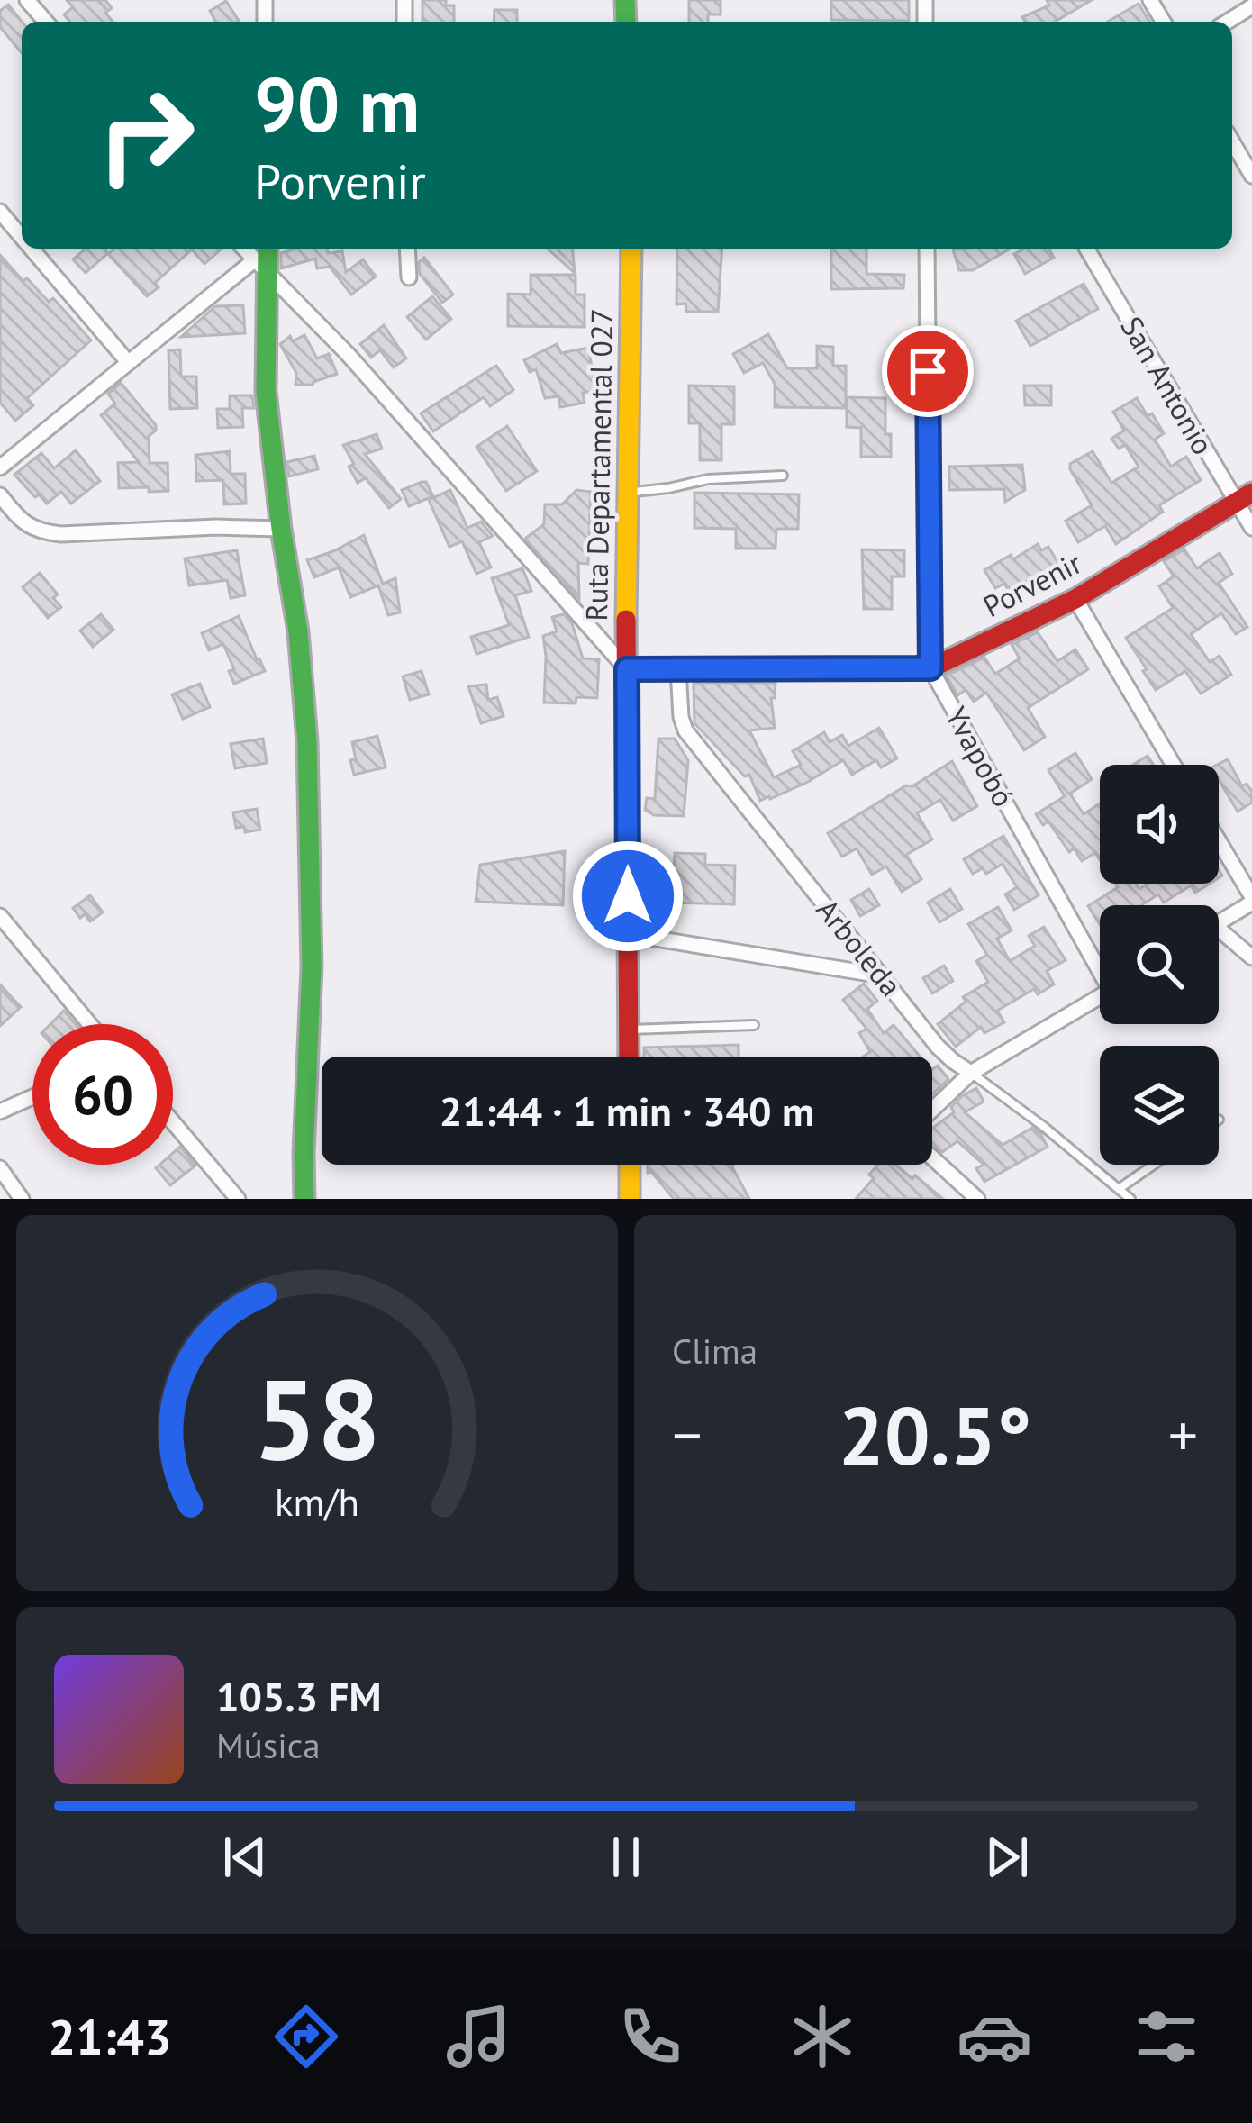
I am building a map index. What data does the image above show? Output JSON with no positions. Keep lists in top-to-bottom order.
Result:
{
  "streets": {
    "street": [
      "San Antonio",
      "Ruta Departamental 027",
      "Porvenir",
      "Yvapobó",
      "Arboleda"
    ]
  },
  "crossings": [
    ["San Antonio", "Porvenir"],
    ["Ruta Departamental 027", "Porvenir"],
    ["Porvenir", "Yvapobó"],
    ["Porvenir", "Arboleda"]
  ],
  "page": {
    "turn": ["90 m", "Porvenir"],
    "limit": "60",
    "trip": "21:44 · 1 min · 340 m",
    "tile": "Clima",
    "heat": ["−", "20.5°", "+"],
    "song": ["105.3 FM", "Música"],
    "tabs": "21:43",
    "gauge": ["58", "km/h"]
  }
}
